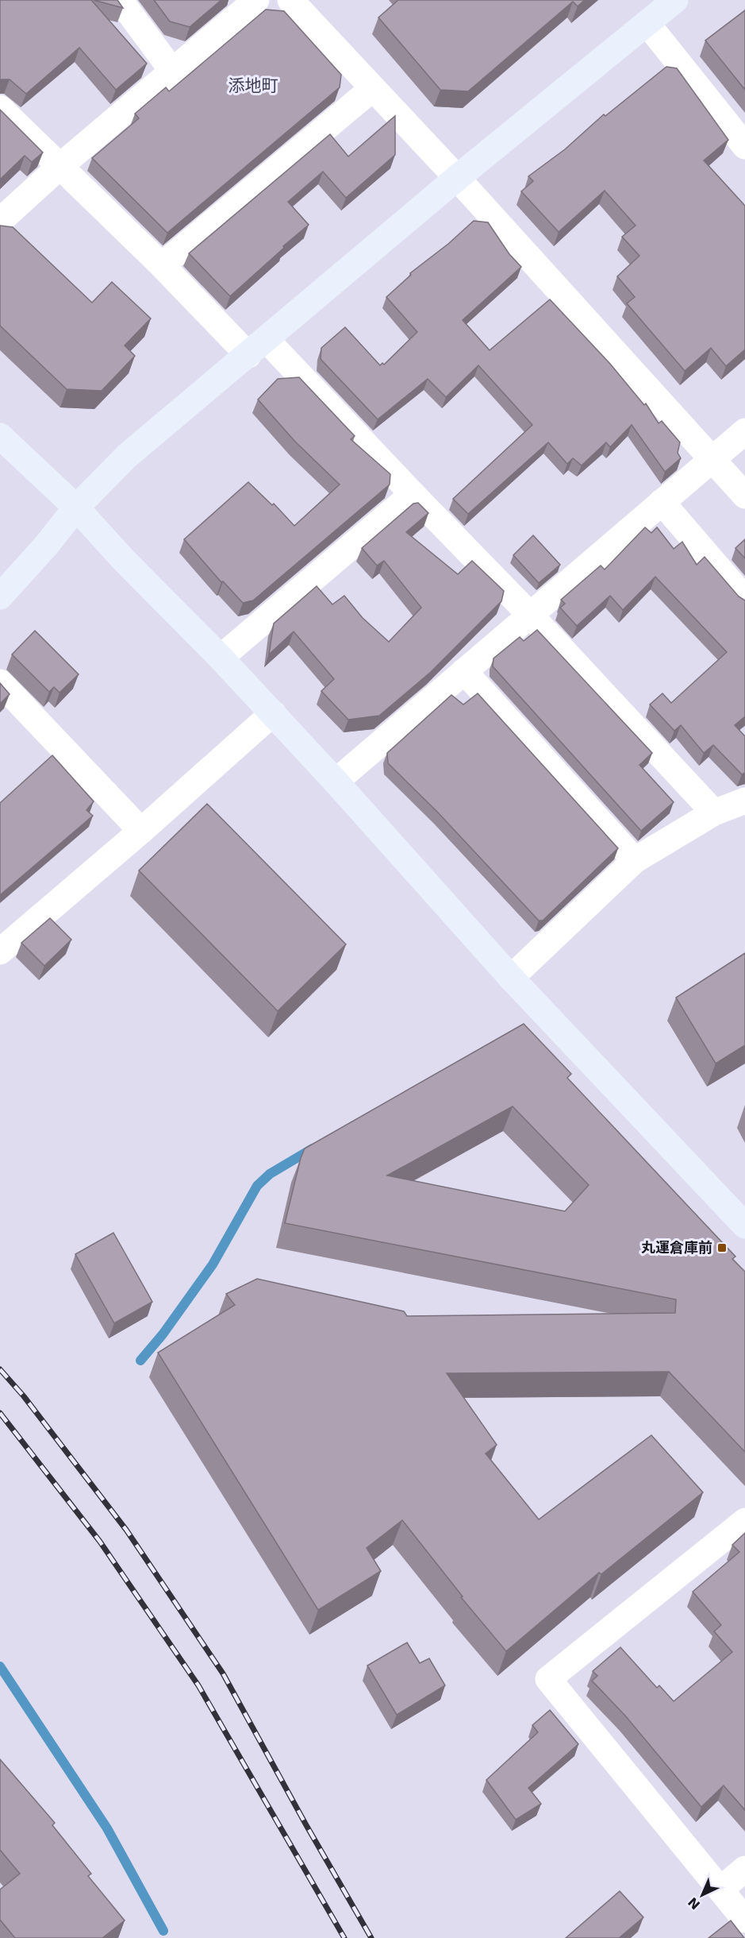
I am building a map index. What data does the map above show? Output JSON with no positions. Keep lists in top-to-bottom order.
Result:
{
  "districts": ["添地町"],
  "places": {
    "transit": ["丸運倉庫前"]
  },
  "north": "bottom left"
}
